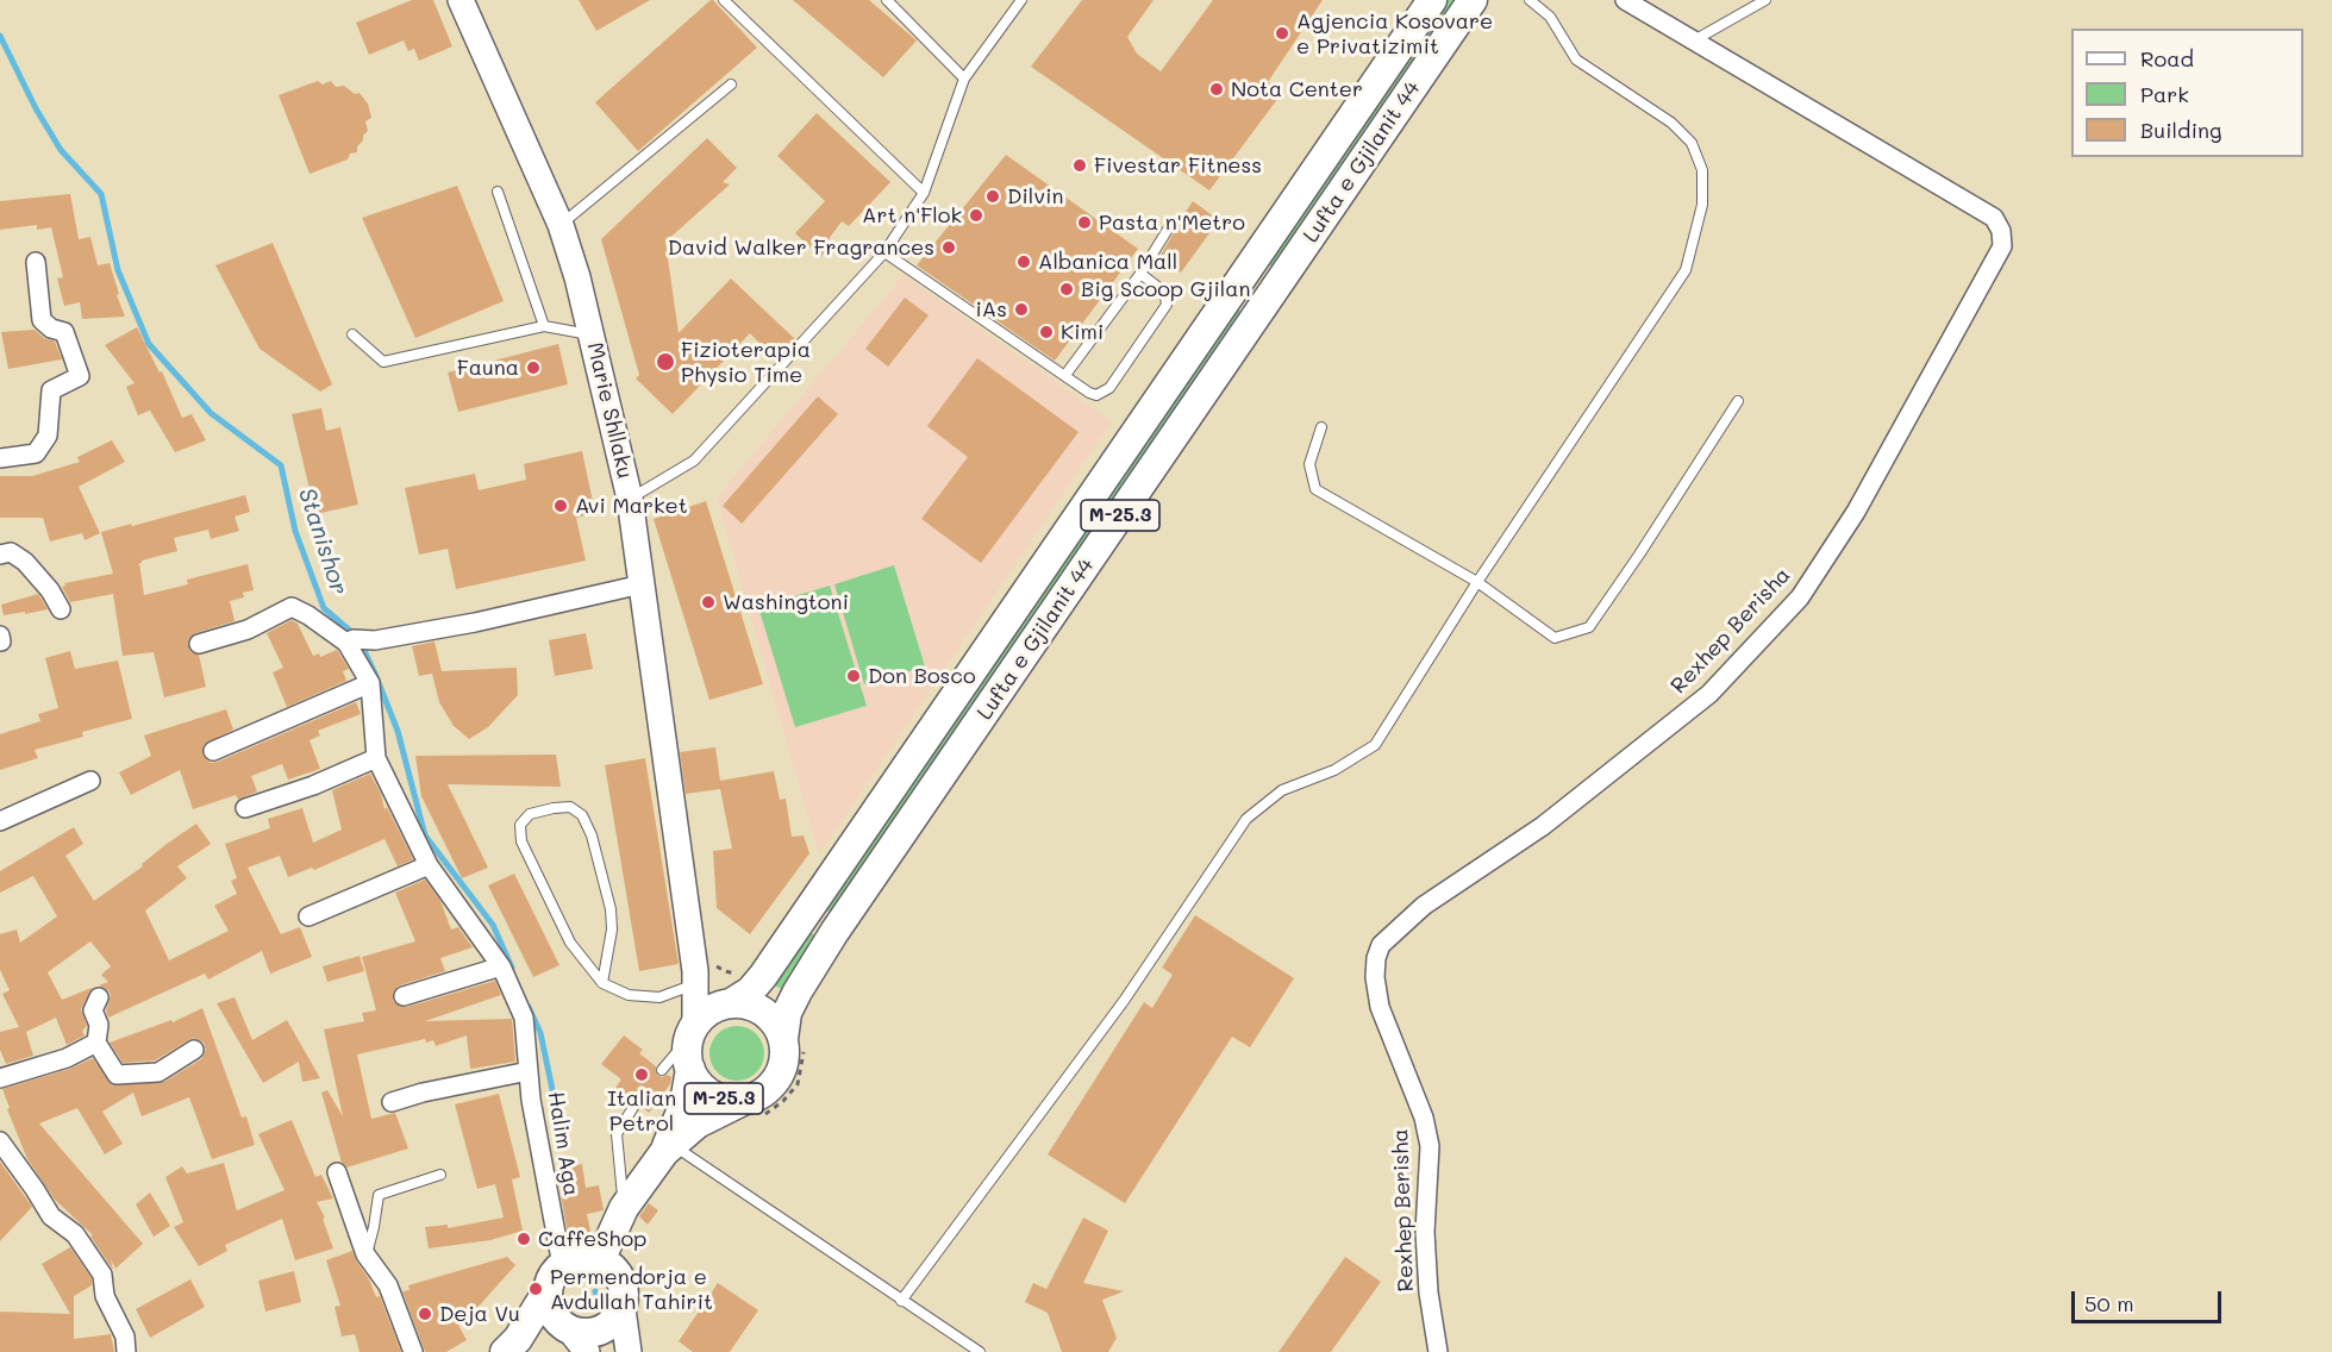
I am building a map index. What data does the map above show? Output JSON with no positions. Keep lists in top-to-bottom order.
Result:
{
  "streets": {
    "main road": ["Lufta e Gjilanit 44", "M-25.3"],
    "street": ["Marie Shllaku", "Rexhep Berisha", "Halim Aga"]
  },
  "crossings": [
    ["Lufta e Gjilanit 44", "Marie Shllaku"],
    ["Lufta e Gjilanit 44", "M-25.3"],
    ["Marie Shllaku", "M-25.3"],
    ["M-25.3", "Halim Aga"]
  ],
  "water": ["Stanishor"],
  "places": [
    "Agjencia Kosovare e Privatizimit",
    "Nota Center",
    "Fivestar Fitness",
    "Dilvin",
    "Art n'Flok",
    "Pasta n'Metro",
    "David Walker Fragrances",
    "Albanica Mall",
    "Big Scoop Gjilan",
    "iAs",
    "Kimi",
    "Fizioterapia Physio Time",
    "Fauna",
    "Avi Market",
    "Washingtoni",
    "Don Bosco",
    "Italian Petrol",
    "CaffeShop",
    "Permendorja e Avdullah Tahirit",
    "Deja Vu"
  ],
  "legend": ["Road", "Park", "Building"],
  "scale_bar": "50 m"
}
